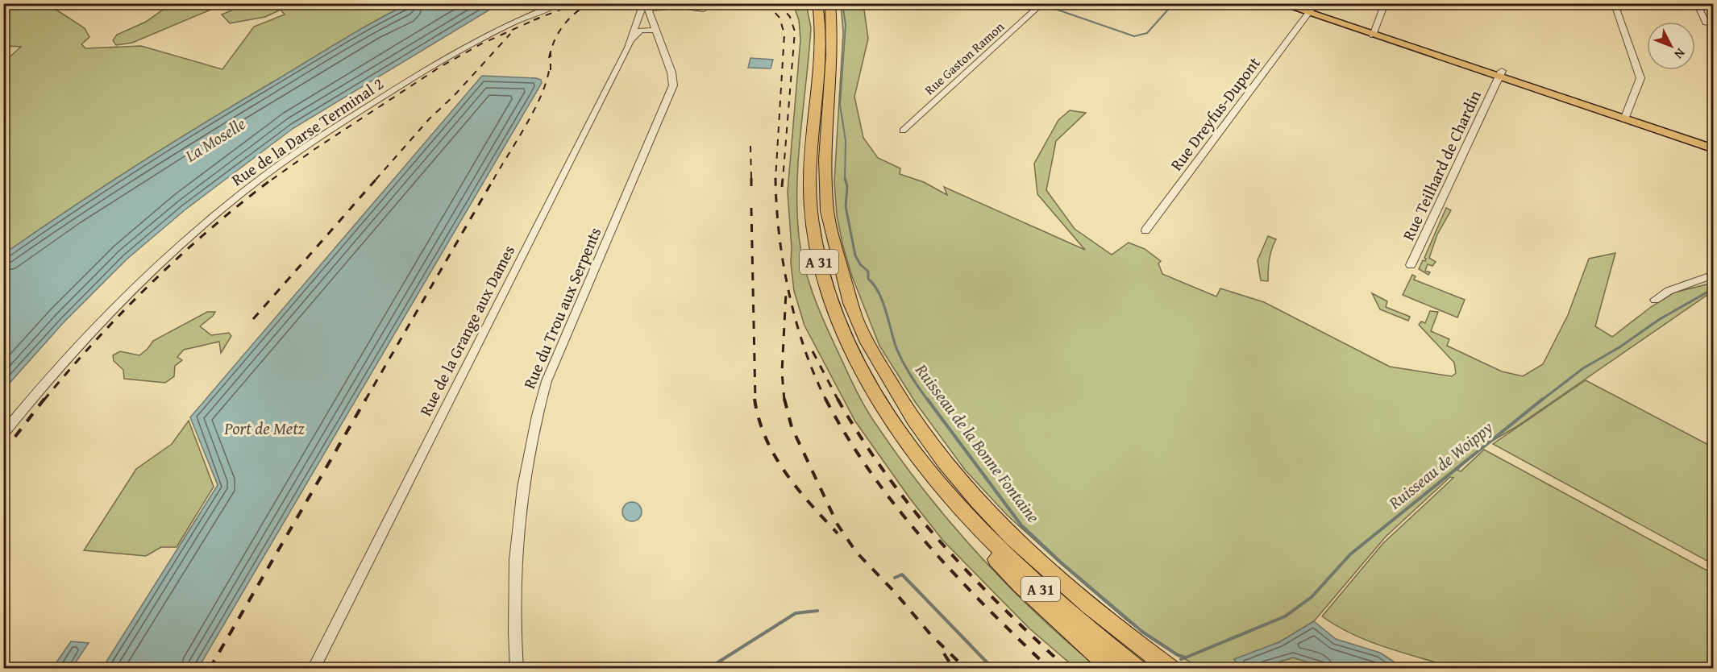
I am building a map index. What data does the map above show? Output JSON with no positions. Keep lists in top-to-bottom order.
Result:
{
  "streets": {
    "highway": ["A 31"],
    "street": [
      "Rue Gaston Ramon",
      "Rue Dreyfus-Dupont",
      "Rue de la Darse Terminal 2",
      "Rue Teilhard de Chardin",
      "Rue du Trou aux Serpents",
      "Rue de la Grange aux Dames"
    ]
  },
  "crossings": [
    ["Rue du Trou aux Serpents", "Rue de la Grange aux Dames"]
  ],
  "water": [
    "La Moselle",
    "Port de Metz",
    "Ruisseau de la Bonne Fontaine",
    "Ruisseau de Woippy"
  ],
  "north": "bottom right"
}
